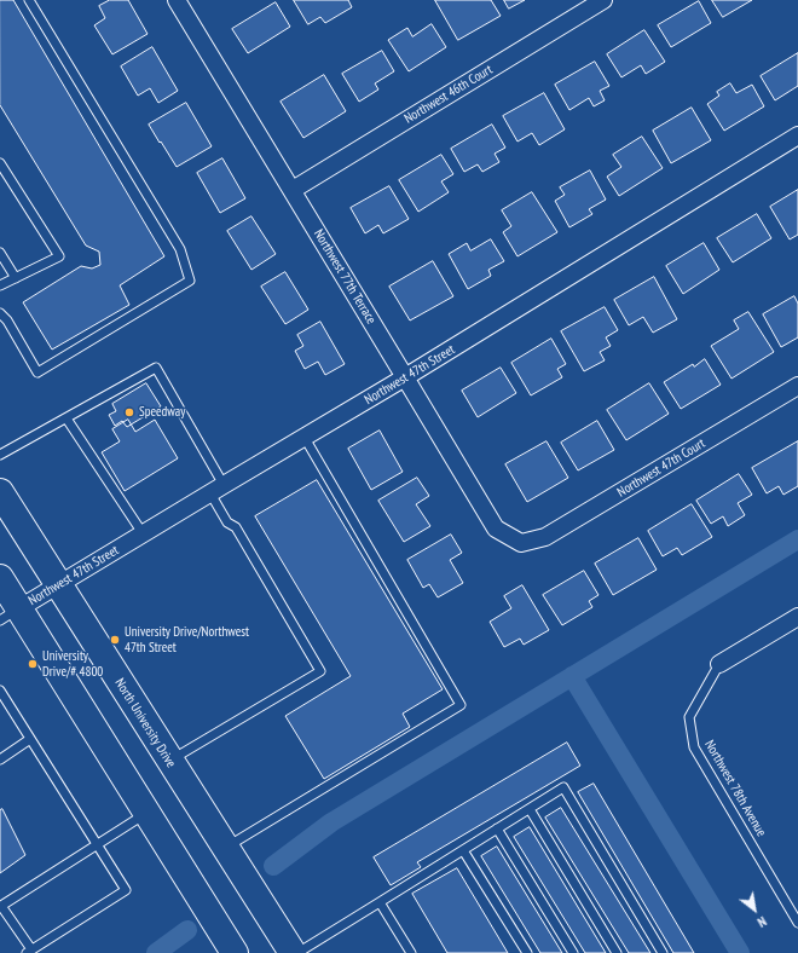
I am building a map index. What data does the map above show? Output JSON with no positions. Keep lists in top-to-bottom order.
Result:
{
  "streets": {
    "main road": ["North University Drive"],
    "street": [
      "Northwest 46th Court",
      "Northwest 77th Terrace",
      "Northwest 47th Street",
      "Northwest 47th Court"
    ],
    "lane": ["Northwest 78th Avenue"]
  },
  "crossings": [
    ["Northwest 46th Court", "Northwest 77th Terrace"],
    ["Northwest 77th Terrace", "Northwest 47th Street"],
    ["Northwest 77th Terrace", "Northwest 47th Court"],
    ["Northwest 47th Street", "North University Drive"]
  ],
  "places": ["Speedway", "University Drive/Northwest 47th Street", "University Drive/# 4800"],
  "north": "bottom right"
}
